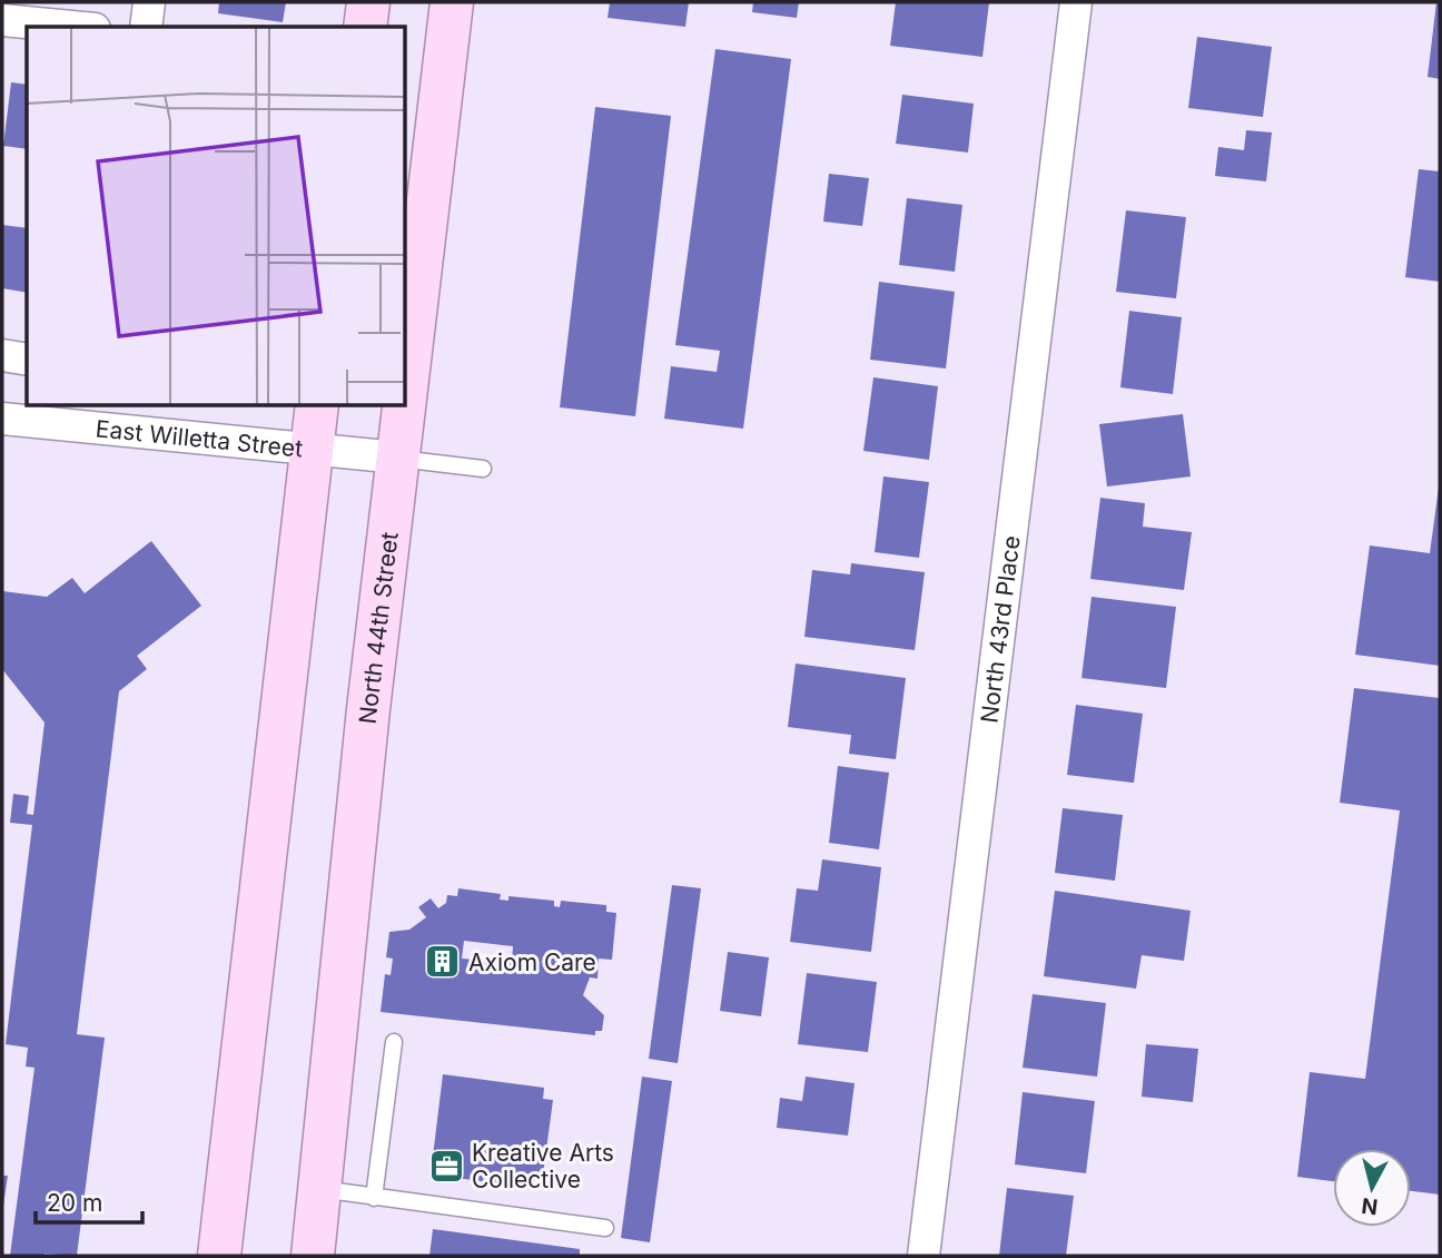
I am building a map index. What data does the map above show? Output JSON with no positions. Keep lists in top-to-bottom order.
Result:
{
  "streets": {
    "main road": ["North 44th Street"],
    "street": ["East Willetta Street", "North 43rd Place"]
  },
  "crossings": [
    ["East Willetta Street", "North 44th Street"]
  ],
  "places": {
    "building": ["Axiom Care"],
    "office": ["Kreative Arts Collective"]
  },
  "scale_bar": "20 m",
  "north": "bottom"
}
